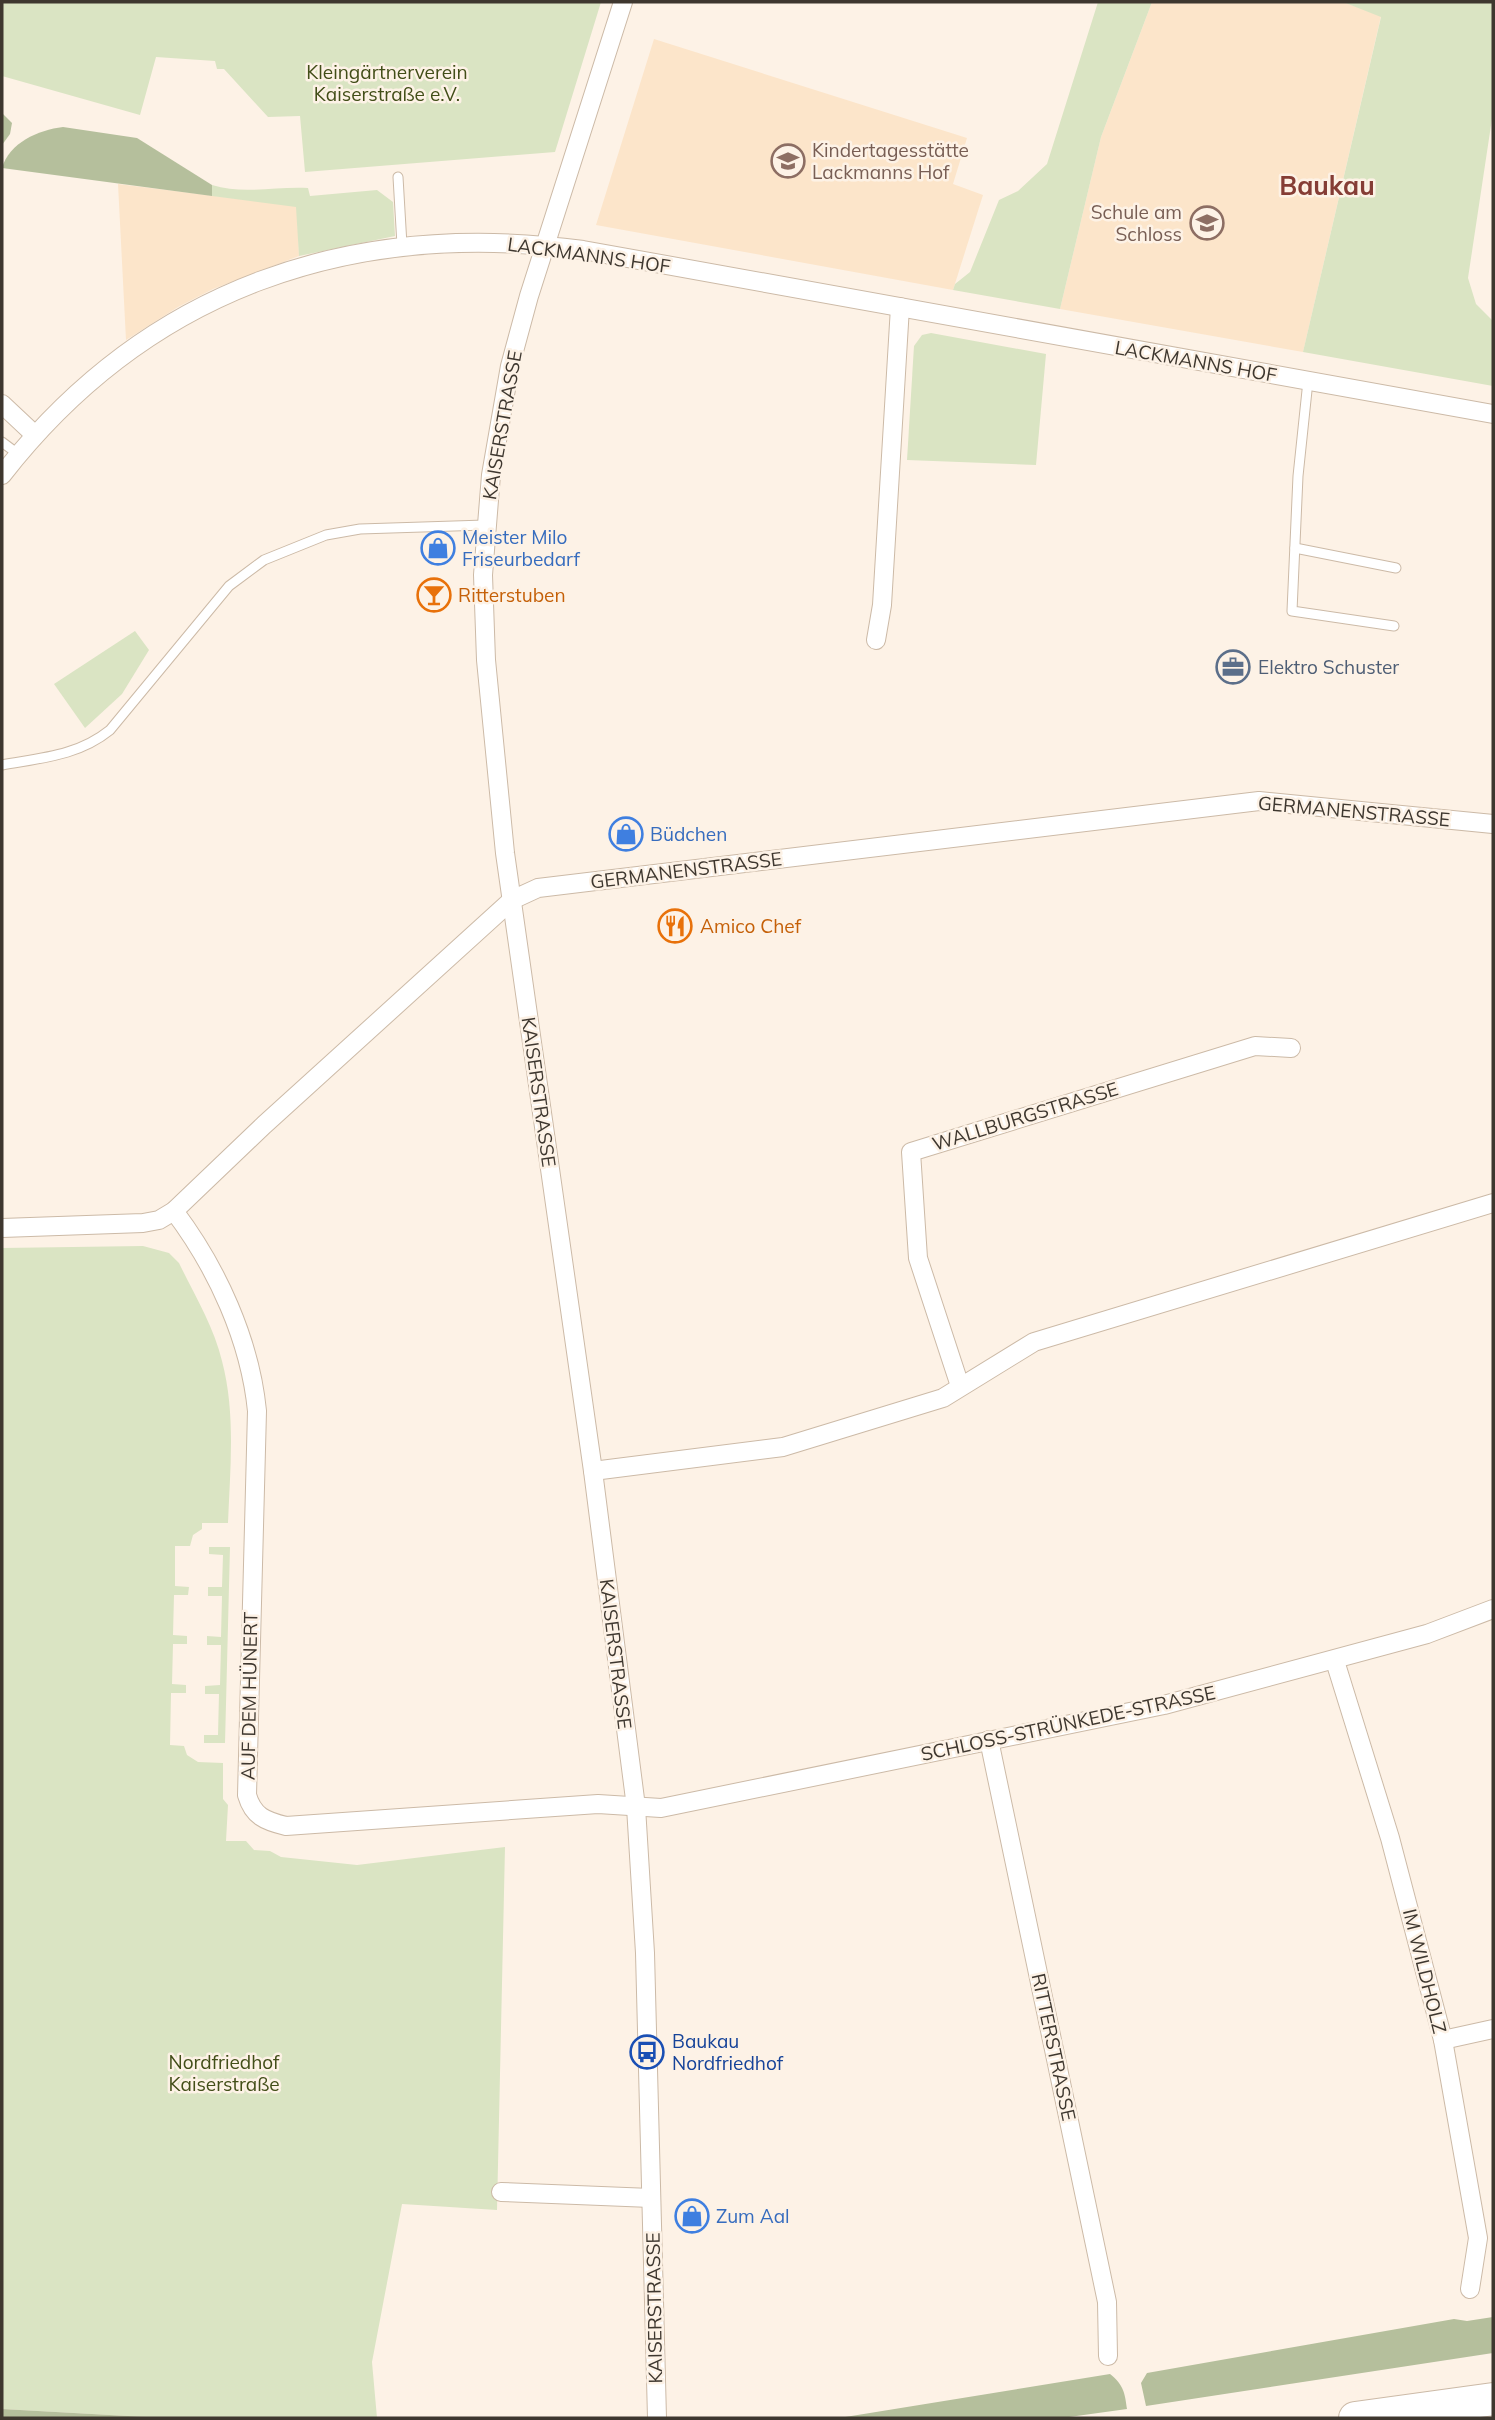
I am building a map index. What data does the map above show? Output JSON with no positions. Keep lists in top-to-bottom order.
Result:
{
  "streets": {
    "street": [
      "LACKMANNS HOF",
      "KAISERSTRASSE",
      "GERMANENSTRASSE",
      "WALLBURGSTRASSE",
      "AUF DEM HÜNERT",
      "SCHLOSS-STRÜNKEDE-STRASSE",
      "IM WILDHOLZ",
      "RITTERSTRASSE"
    ]
  },
  "crossings": [
    ["LACKMANNS HOF", "KAISERSTRASSE"],
    ["KAISERSTRASSE", "GERMANENSTRASSE"],
    ["KAISERSTRASSE", "AUF DEM HÜNERT"],
    ["KAISERSTRASSE", "SCHLOSS-STRÜNKEDE-STRASSE"],
    ["GERMANENSTRASSE", "AUF DEM HÜNERT"],
    ["AUF DEM HÜNERT", "SCHLOSS-STRÜNKEDE-STRASSE"],
    ["SCHLOSS-STRÜNKEDE-STRASSE", "IM WILDHOLZ"],
    ["SCHLOSS-STRÜNKEDE-STRASSE", "RITTERSTRASSE"]
  ],
  "districts": ["Baukau"],
  "parks": ["Kleingärtnerverein Kaiserstraße e.V.", "Nordfriedhof Kaiserstraße"],
  "places": {
    "school or university": ["Kindertagesstätte Lackmanns Hof", "Schule am Schloss"],
    "shop": ["Meister Milo Friseurbedarf", "Büdchen", "Zum Aal"],
    "bar": ["Ritterstuben"],
    "office": ["Elektro Schuster"],
    "restaurant": ["Amico Chef"],
    "bus stop": ["Baukau Nordfriedhof"]
  }
}
